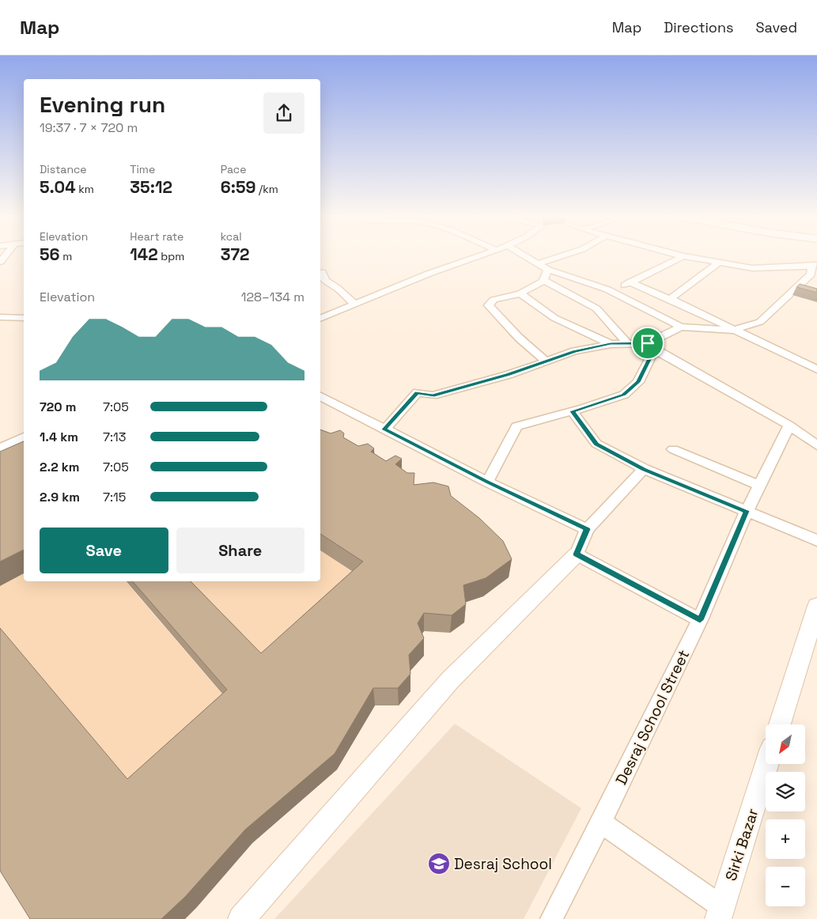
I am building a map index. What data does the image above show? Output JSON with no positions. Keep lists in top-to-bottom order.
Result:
{
  "streets": {
    "street": ["Desraj School Street", "Sirki Bazar"]
  },
  "places": {
    "school or university": ["Desraj School"]
  },
  "north": "bottom left",
  "page": {
    "header": "Map",
    "nav": ["Map", "Directions", "Saved"],
    "heading": ["Evening run", "19:37 · 7 × 720 m"],
    "stats": [
      ["Distance", "5.04 km"],
      ["Time", "35:12"],
      ["Pace", "6:59 /km"],
      ["Elevation", "56 m"],
      ["Heart rate", "142 bpm"],
      ["kcal", "372"]
    ],
    "chart": ["Elevation", "128–134 m"],
    "list": [
      {
        "name": "720 m",
        "note": "7:05"
      },
      {
        "name": "1.4 km",
        "note": "7:13"
      },
      {
        "name": "2.2 km",
        "note": "7:05"
      },
      {
        "name": "2.9 km",
        "note": "7:15"
      }
    ],
    "buttons": ["Save", "Share"],
    "map_buttons": ["+", "−"]
  }
}
